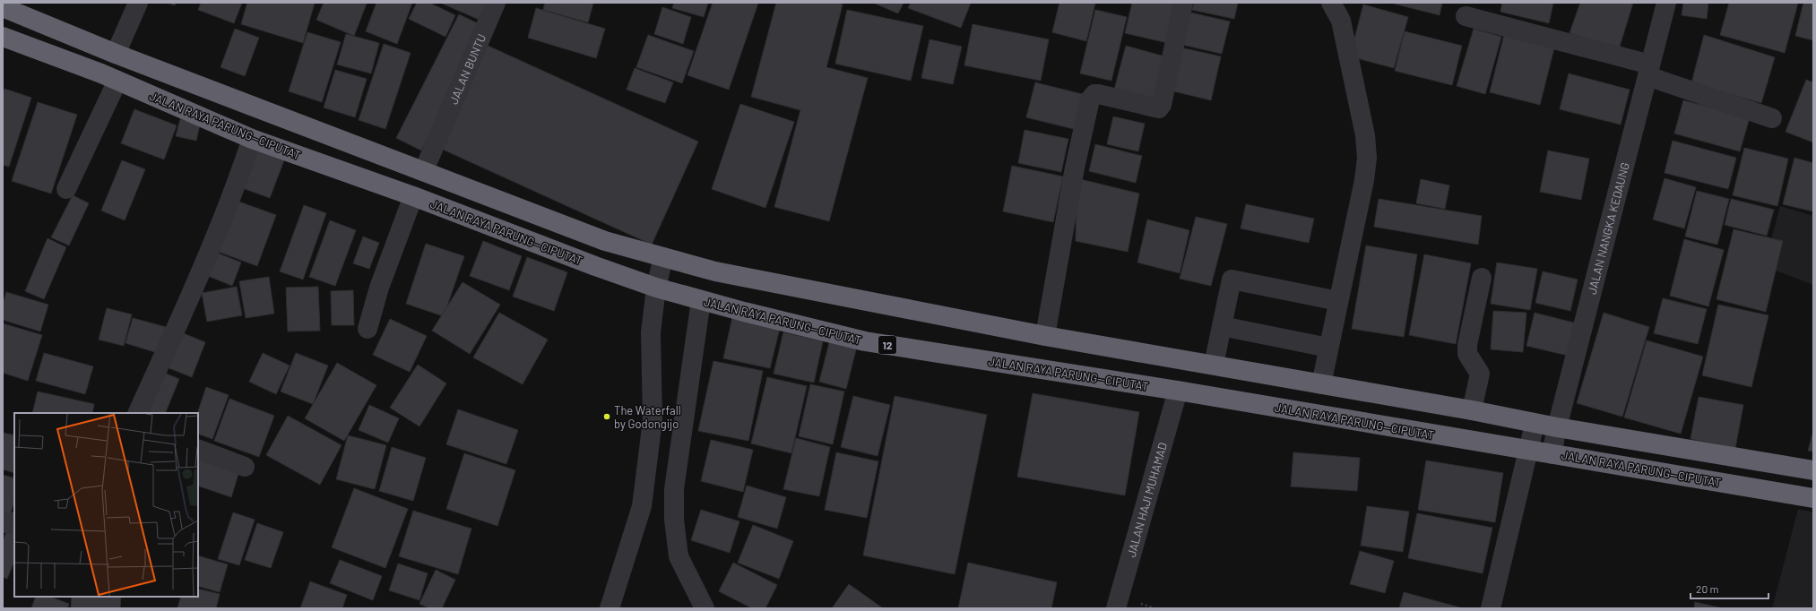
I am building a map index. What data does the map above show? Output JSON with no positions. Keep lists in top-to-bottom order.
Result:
{
  "streets": {
    "highway": ["JALAN RAYA PARUNG—CIPUTAT", "12"],
    "street": ["JALAN BUNTU", "JALAN NANGKA KEDAUNG", "JALAN HAJI MUHAMAD"]
  },
  "crossings": [
    ["JALAN RAYA PARUNG—CIPUTAT", "JALAN NANGKA KEDAUNG"],
    ["JALAN RAYA PARUNG—CIPUTAT", "JALAN HAJI MUHAMAD"]
  ],
  "places": ["The Waterfall by Godongijo"],
  "scale_bar": "20 m"
}
